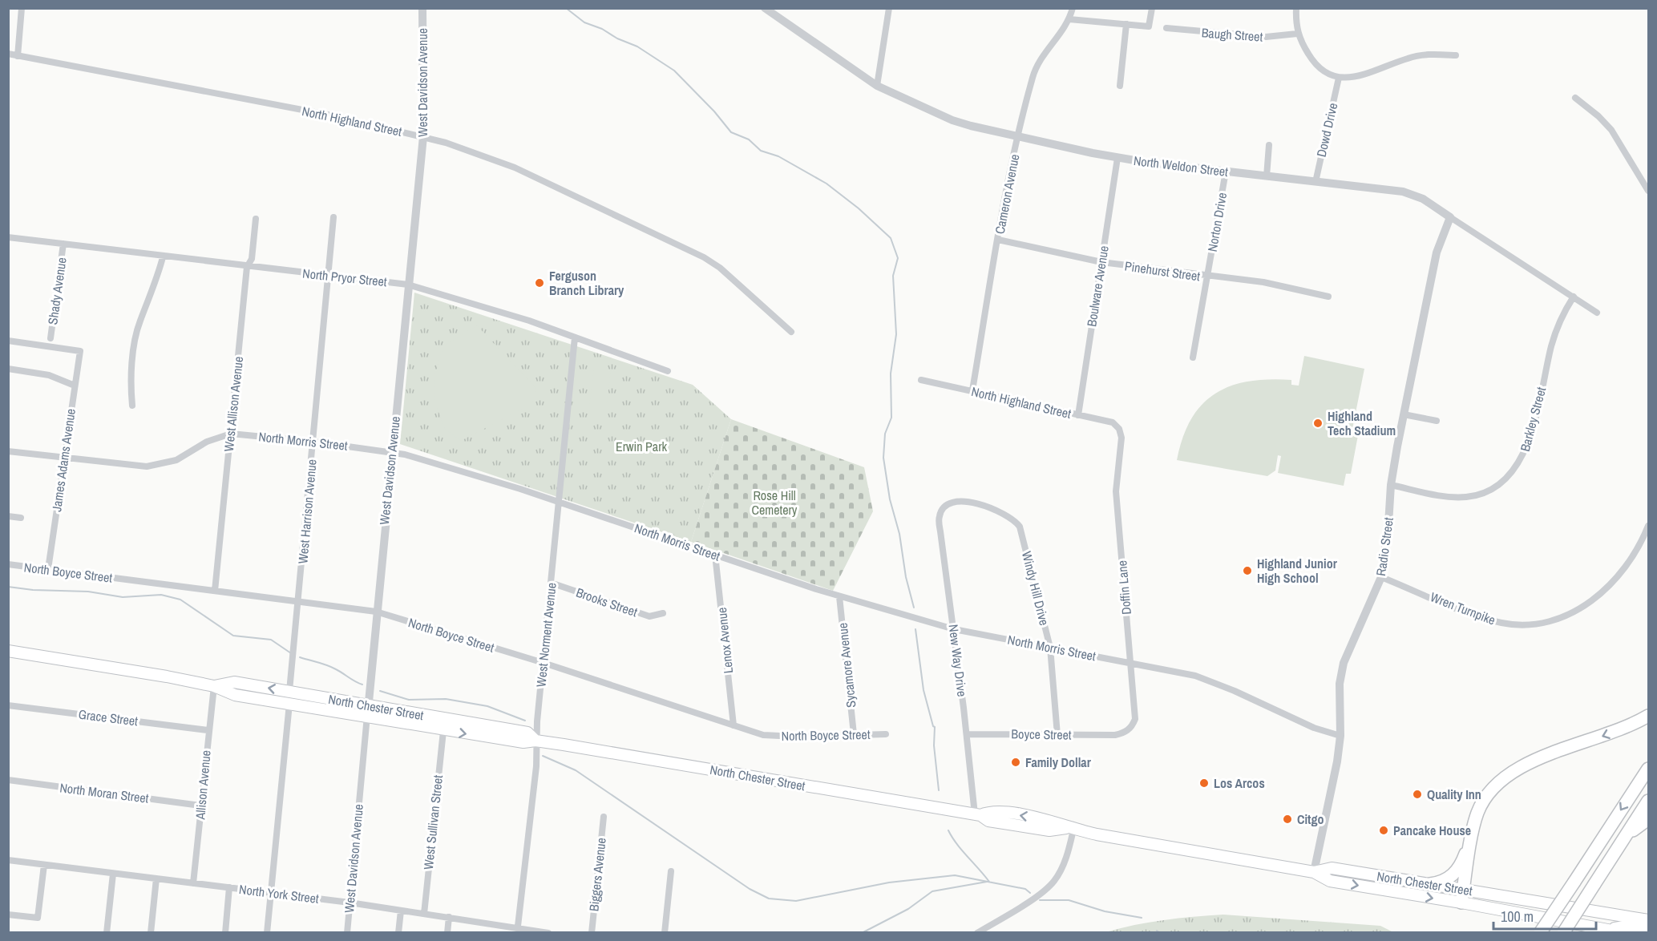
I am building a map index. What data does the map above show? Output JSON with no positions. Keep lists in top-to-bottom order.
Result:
{
  "streets": {
    "main road": ["North Chester Street"],
    "street": [
      "Baugh Street",
      "West Davidson Avenue",
      "North Highland Street",
      "Dowd Drive",
      "North Weldon Street",
      "Cameron Avenue",
      "Norton Drive",
      "Pinehurst Street",
      "North Pryor Street",
      "Boulware Avenue",
      "Shady Avenue",
      "West Allison Avenue",
      "Barkley Street",
      "North Morris Street",
      "James Adams Avenue",
      "West Harrison Avenue",
      "Radio Street",
      "North Boyce Street",
      "Doffin Lane",
      "Windy Hill Drive",
      "Brooks Street",
      "Wren Turnpike",
      "West Norment Avenue",
      "Lenox Avenue",
      "New Way Drive",
      "Sycamore Avenue",
      "Grace Street",
      "Boyce Street",
      "Allison Avenue",
      "North Moran Street",
      "West Sullivan Street",
      "Biggers Avenue",
      "North York Street"
    ]
  },
  "crossings": [
    ["West Davidson Avenue", "North Highland Street"],
    ["West Davidson Avenue", "North Pryor Street"],
    ["West Davidson Avenue", "North Morris Street"],
    ["West Davidson Avenue", "North Boyce Street"],
    ["West Davidson Avenue", "North Chester Street"],
    ["West Davidson Avenue", "North York Street"],
    ["North Highland Street", "Cameron Avenue"],
    ["North Highland Street", "Boulware Avenue"],
    ["North Highland Street", "Doffin Lane"],
    ["Dowd Drive", "North Weldon Street"],
    ["North Weldon Street", "Cameron Avenue"],
    ["North Weldon Street", "Norton Drive"],
    ["North Weldon Street", "Boulware Avenue"],
    ["North Weldon Street", "Barkley Street"],
    ["North Weldon Street", "Radio Street"],
    ["Cameron Avenue", "Pinehurst Street"],
    ["Norton Drive", "Pinehurst Street"],
    ["Pinehurst Street", "Boulware Avenue"],
    ["North Pryor Street", "Shady Avenue"],
    ["North Pryor Street", "West Allison Avenue"],
    ["North Pryor Street", "West Harrison Avenue"],
    ["North Pryor Street", "West Norment Avenue"],
    ["West Allison Avenue", "North Morris Street"],
    ["West Allison Avenue", "North Boyce Street"],
    ["Barkley Street", "Radio Street"],
    ["North Morris Street", "James Adams Avenue"],
    ["North Morris Street", "West Harrison Avenue"],
    ["North Morris Street", "Radio Street"],
    ["North Morris Street", "Doffin Lane"],
    ["North Morris Street", "Windy Hill Drive"],
    ["North Morris Street", "West Norment Avenue"],
    ["North Morris Street", "Lenox Avenue"],
    ["North Morris Street", "New Way Drive"],
    ["North Morris Street", "Sycamore Avenue"],
    ["James Adams Avenue", "North Boyce Street"],
    ["West Harrison Avenue", "North Boyce Street"],
    ["West Harrison Avenue", "North Chester Street"],
    ["Radio Street", "Wren Turnpike"],
    ["Radio Street", "North Chester Street"],
    ["North Boyce Street", "West Norment Avenue"],
    ["North Boyce Street", "Lenox Avenue"],
    ["North Boyce Street", "Sycamore Avenue"],
    ["Doffin Lane", "Boyce Street"],
    ["Windy Hill Drive", "New Way Drive"],
    ["Windy Hill Drive", "Boyce Street"],
    ["Brooks Street", "West Norment Avenue"],
    ["West Norment Avenue", "North Chester Street"],
    ["West Norment Avenue", "North York Street"],
    ["New Way Drive", "North Chester Street"],
    ["New Way Drive", "Boyce Street"],
    ["North Chester Street", "Allison Avenue"],
    ["North Chester Street", "West Sullivan Street"],
    ["Grace Street", "Allison Avenue"],
    ["Allison Avenue", "North Moran Street"],
    ["Allison Avenue", "North York Street"],
    ["West Sullivan Street", "North York Street"]
  ],
  "parks": ["Erwin Park", "Rose Hill Cemetery"],
  "places": [
    "Ferguson Branch Library",
    "Highland Tech Stadium",
    "Highland Junior High School",
    "Family Dollar",
    "Los Arcos",
    "Quality Inn",
    "Citgo",
    "Pancake House"
  ],
  "scale_bar": "100 m"
}
